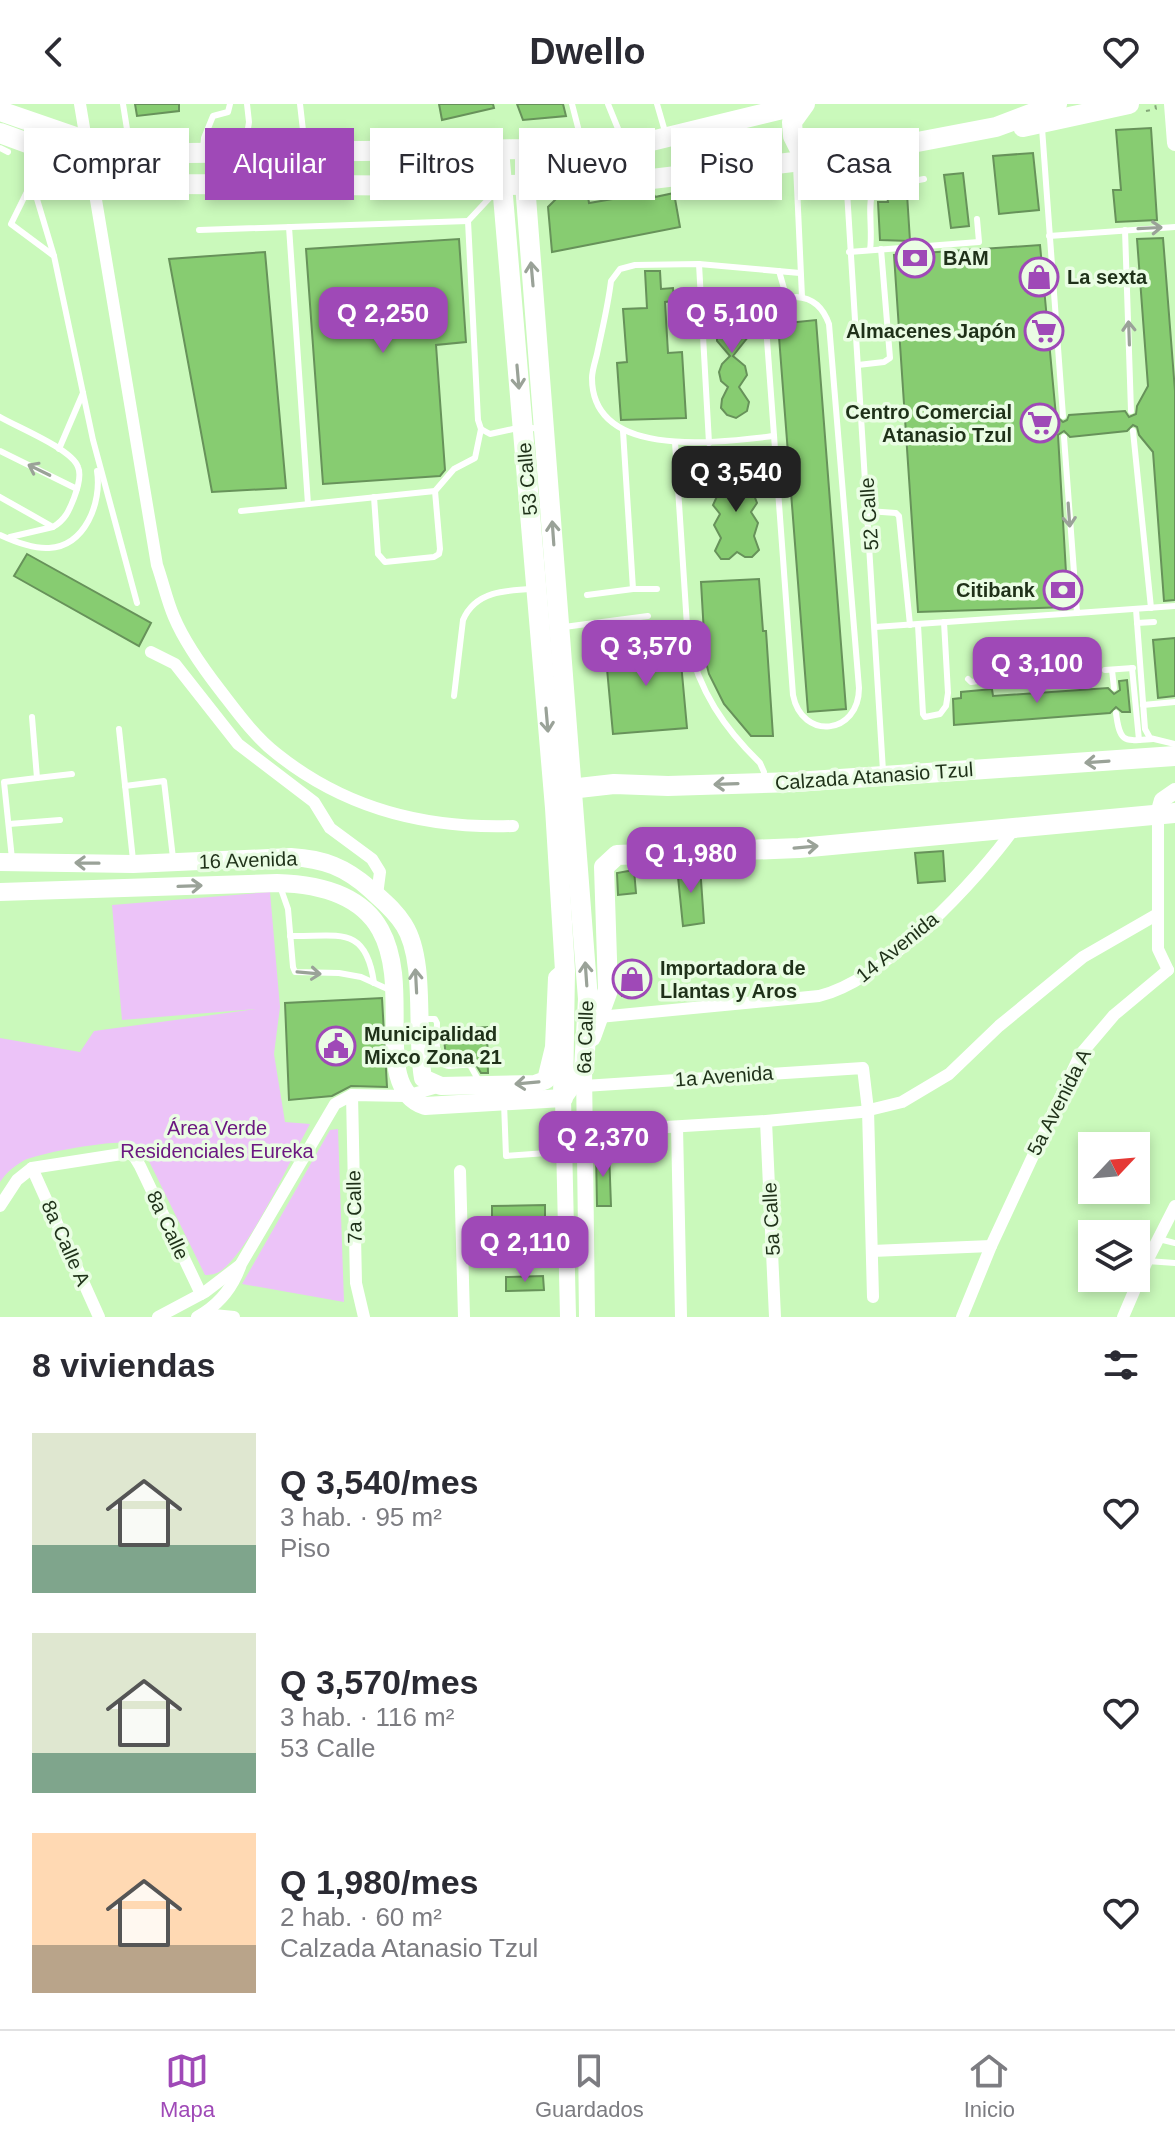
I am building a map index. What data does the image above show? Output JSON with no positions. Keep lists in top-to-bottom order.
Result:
{
  "streets": {
    "main road": [
      "53 Calle",
      "Calzada Atanasio Tzul",
      "16 Avenida",
      "6a Calle"
    ],
    "street": [
      "14 Avenida",
      "1a Avenida",
      "5a Avenida A",
      "7a Calle",
      "5a Calle",
      "8a Calle",
      "8a Calle A"
    ],
    "lane": ["52 Calle"]
  },
  "crossings": [
    ["53 Calle", "Calzada Atanasio Tzul"],
    ["53 Calle", "6a Calle"],
    ["52 Calle", "Calzada Atanasio Tzul"],
    ["Calzada Atanasio Tzul", "6a Calle"],
    ["6a Calle", "1a Avenida"],
    ["8a Calle", "8a Calle A"]
  ],
  "parks": ["Área Verde Residenciales Eureka"],
  "places": {
    "bank": ["BAM", "Citibank"],
    "shop": ["La sexta", "Importadora de Llantas y Aros"],
    "supermarket": ["Almacenes Japón", "Centro Comercial Atanasio Tzul"],
    "public building": ["Municipalidad Mixco Zona 21"]
  },
  "north": "top right",
  "page": {
    "header": "Dwello",
    "chip": [
      "Comprar",
      "Alquilar",
      "Filtros",
      "Nuevo",
      "Piso",
      "Casa"
    ],
    "price": [
      "Q 2,250",
      "Q 5,100",
      "Q 3,540",
      "Q 3,570",
      "Q 3,100",
      "Q 1,980",
      "Q 2,370",
      "Q 2,110"
    ],
    "heading": "8 viviendas",
    "list": [
      {
        "name": "Q 3,540/mes",
        "note": "3 hab. · 95 m² · Piso"
      },
      {
        "name": "Q 3,570/mes",
        "note": "3 hab. · 116 m² · 53 Calle"
      },
      {
        "name": "Q 1,980/mes",
        "note": "2 hab. · 60 m² · Calzada Atanasio Tzul"
      }
    ],
    "tabs": ["Mapa", "Guardados", "Inicio"]
  }
}
